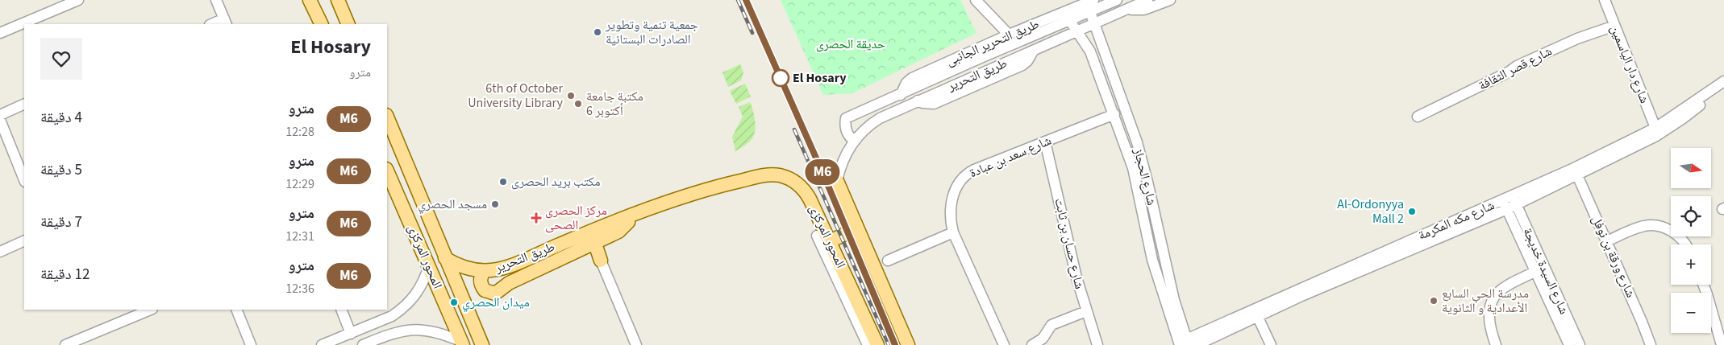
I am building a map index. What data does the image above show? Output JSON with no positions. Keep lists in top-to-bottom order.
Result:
{
  "streets": {
    "main road": ["طريق التحرير", "المحور المركزى"],
    "street": [
      "طريق التحرير الجانبى",
      "شارع دار الياسمين",
      "شارع قصر الثقافة",
      "شارع سعد بن عبادة",
      "شارع الحجاز",
      "شارع مكه المكرمة",
      "شارع حسان بن ثابت",
      "شارع ورقة بن نوفل",
      "شارع السيدة خديجة"
    ]
  },
  "crossings": [
    ["طريق التحرير الجانبى", "طريق التحرير"],
    ["طريق التحرير الجانبى", "شارع الحجاز"],
    ["شارع دار الياسمين", "شارع قصر الثقافة"],
    ["شارع دار الياسمين", "شارع مكه المكرمة"],
    ["طريق التحرير", "شارع الحجاز"],
    ["طريق التحرير", "المحور المركزى"],
    ["شارع سعد بن عبادة", "شارع الحجاز"],
    ["شارع سعد بن عبادة", "شارع حسان بن ثابت"],
    ["شارع الحجاز", "شارع مكه المكرمة"],
    ["شارع مكه المكرمة", "شارع ورقة بن نوفل"],
    ["شارع مكه المكرمة", "شارع السيدة خديجة"]
  ],
  "parks": ["حديقة الحصرى"],
  "places": {
    "other": [
      "جمعية تنمية وتطوير الصادرات البستانية",
      "El Hosary",
      "6th of October University Library",
      "مكتبة جامعة 6 أكتوبر",
      "مكتب بريد الحصرى",
      "مسجد الحصري",
      "Al-Ordonyya Mall 2",
      "مدرسة الحي السابع الأعدادية و الثانوية",
      "ميدان الحصري"
    ],
    "health": ["مركز الحصرى الصحى"]
  },
  "lines": ["metro line M6"],
  "north": "right",
  "page": {
    "on_map": "M6",
    "heading": ["El Hosary", "مترو"],
    "list": [
      {
        "mark": "M6",
        "name": "مترو",
        "note": "12:28",
        "value": "4 دقيقة"
      },
      {
        "mark": "M6",
        "name": "مترو",
        "note": "12:29",
        "value": "5 دقيقة"
      },
      {
        "mark": "M6",
        "name": "مترو",
        "note": "12:31",
        "value": "7 دقيقة"
      },
      {
        "mark": "M6",
        "name": "مترو",
        "note": "12:36",
        "value": "12 دقيقة"
      }
    ],
    "map_buttons": ["+", "−"]
  }
}
